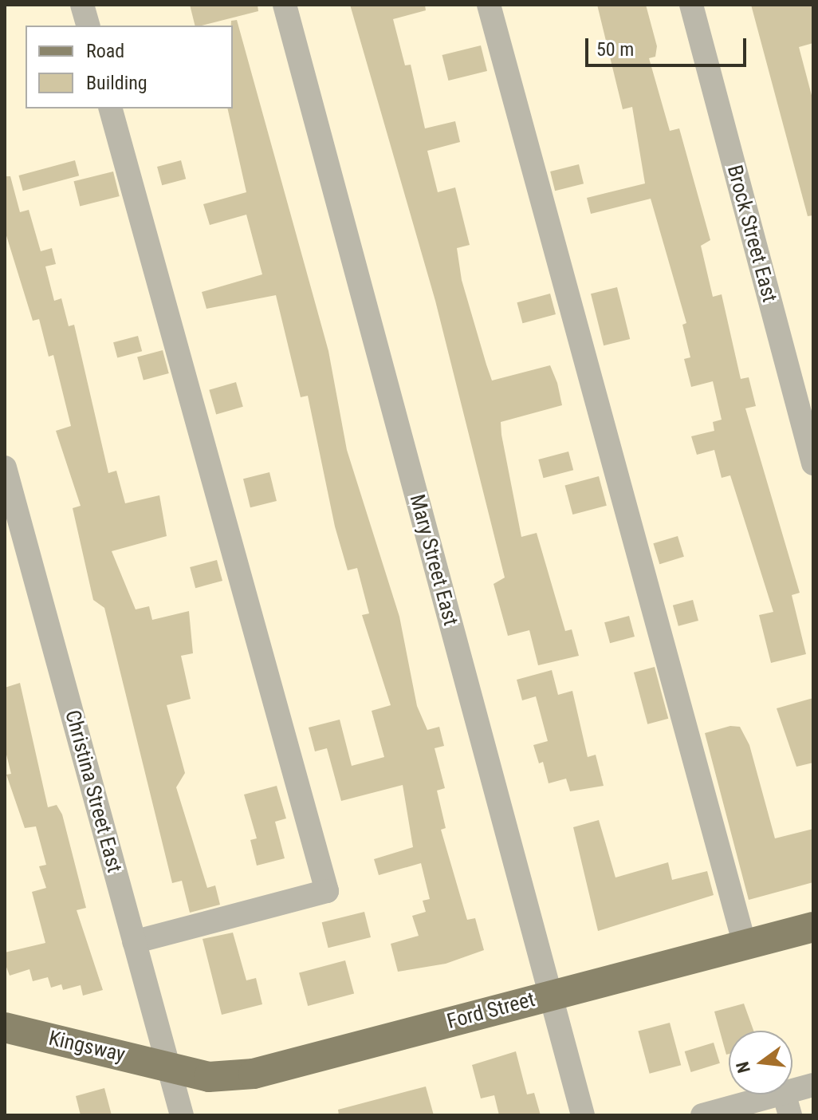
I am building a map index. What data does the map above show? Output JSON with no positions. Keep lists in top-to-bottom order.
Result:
{
  "streets": {
    "main road": ["Ford Street", "Kingsway"],
    "street": ["Brock Street East", "Mary Street East", "Christina Street East"]
  },
  "crossings": [
    ["Mary Street East", "Ford Street"],
    ["Christina Street East", "Ford Street"],
    ["Christina Street East", "Kingsway"],
    ["Ford Street", "Kingsway"]
  ],
  "legend": ["Road", "Building"],
  "scale_bar": "50 m",
  "north": "left"
}
